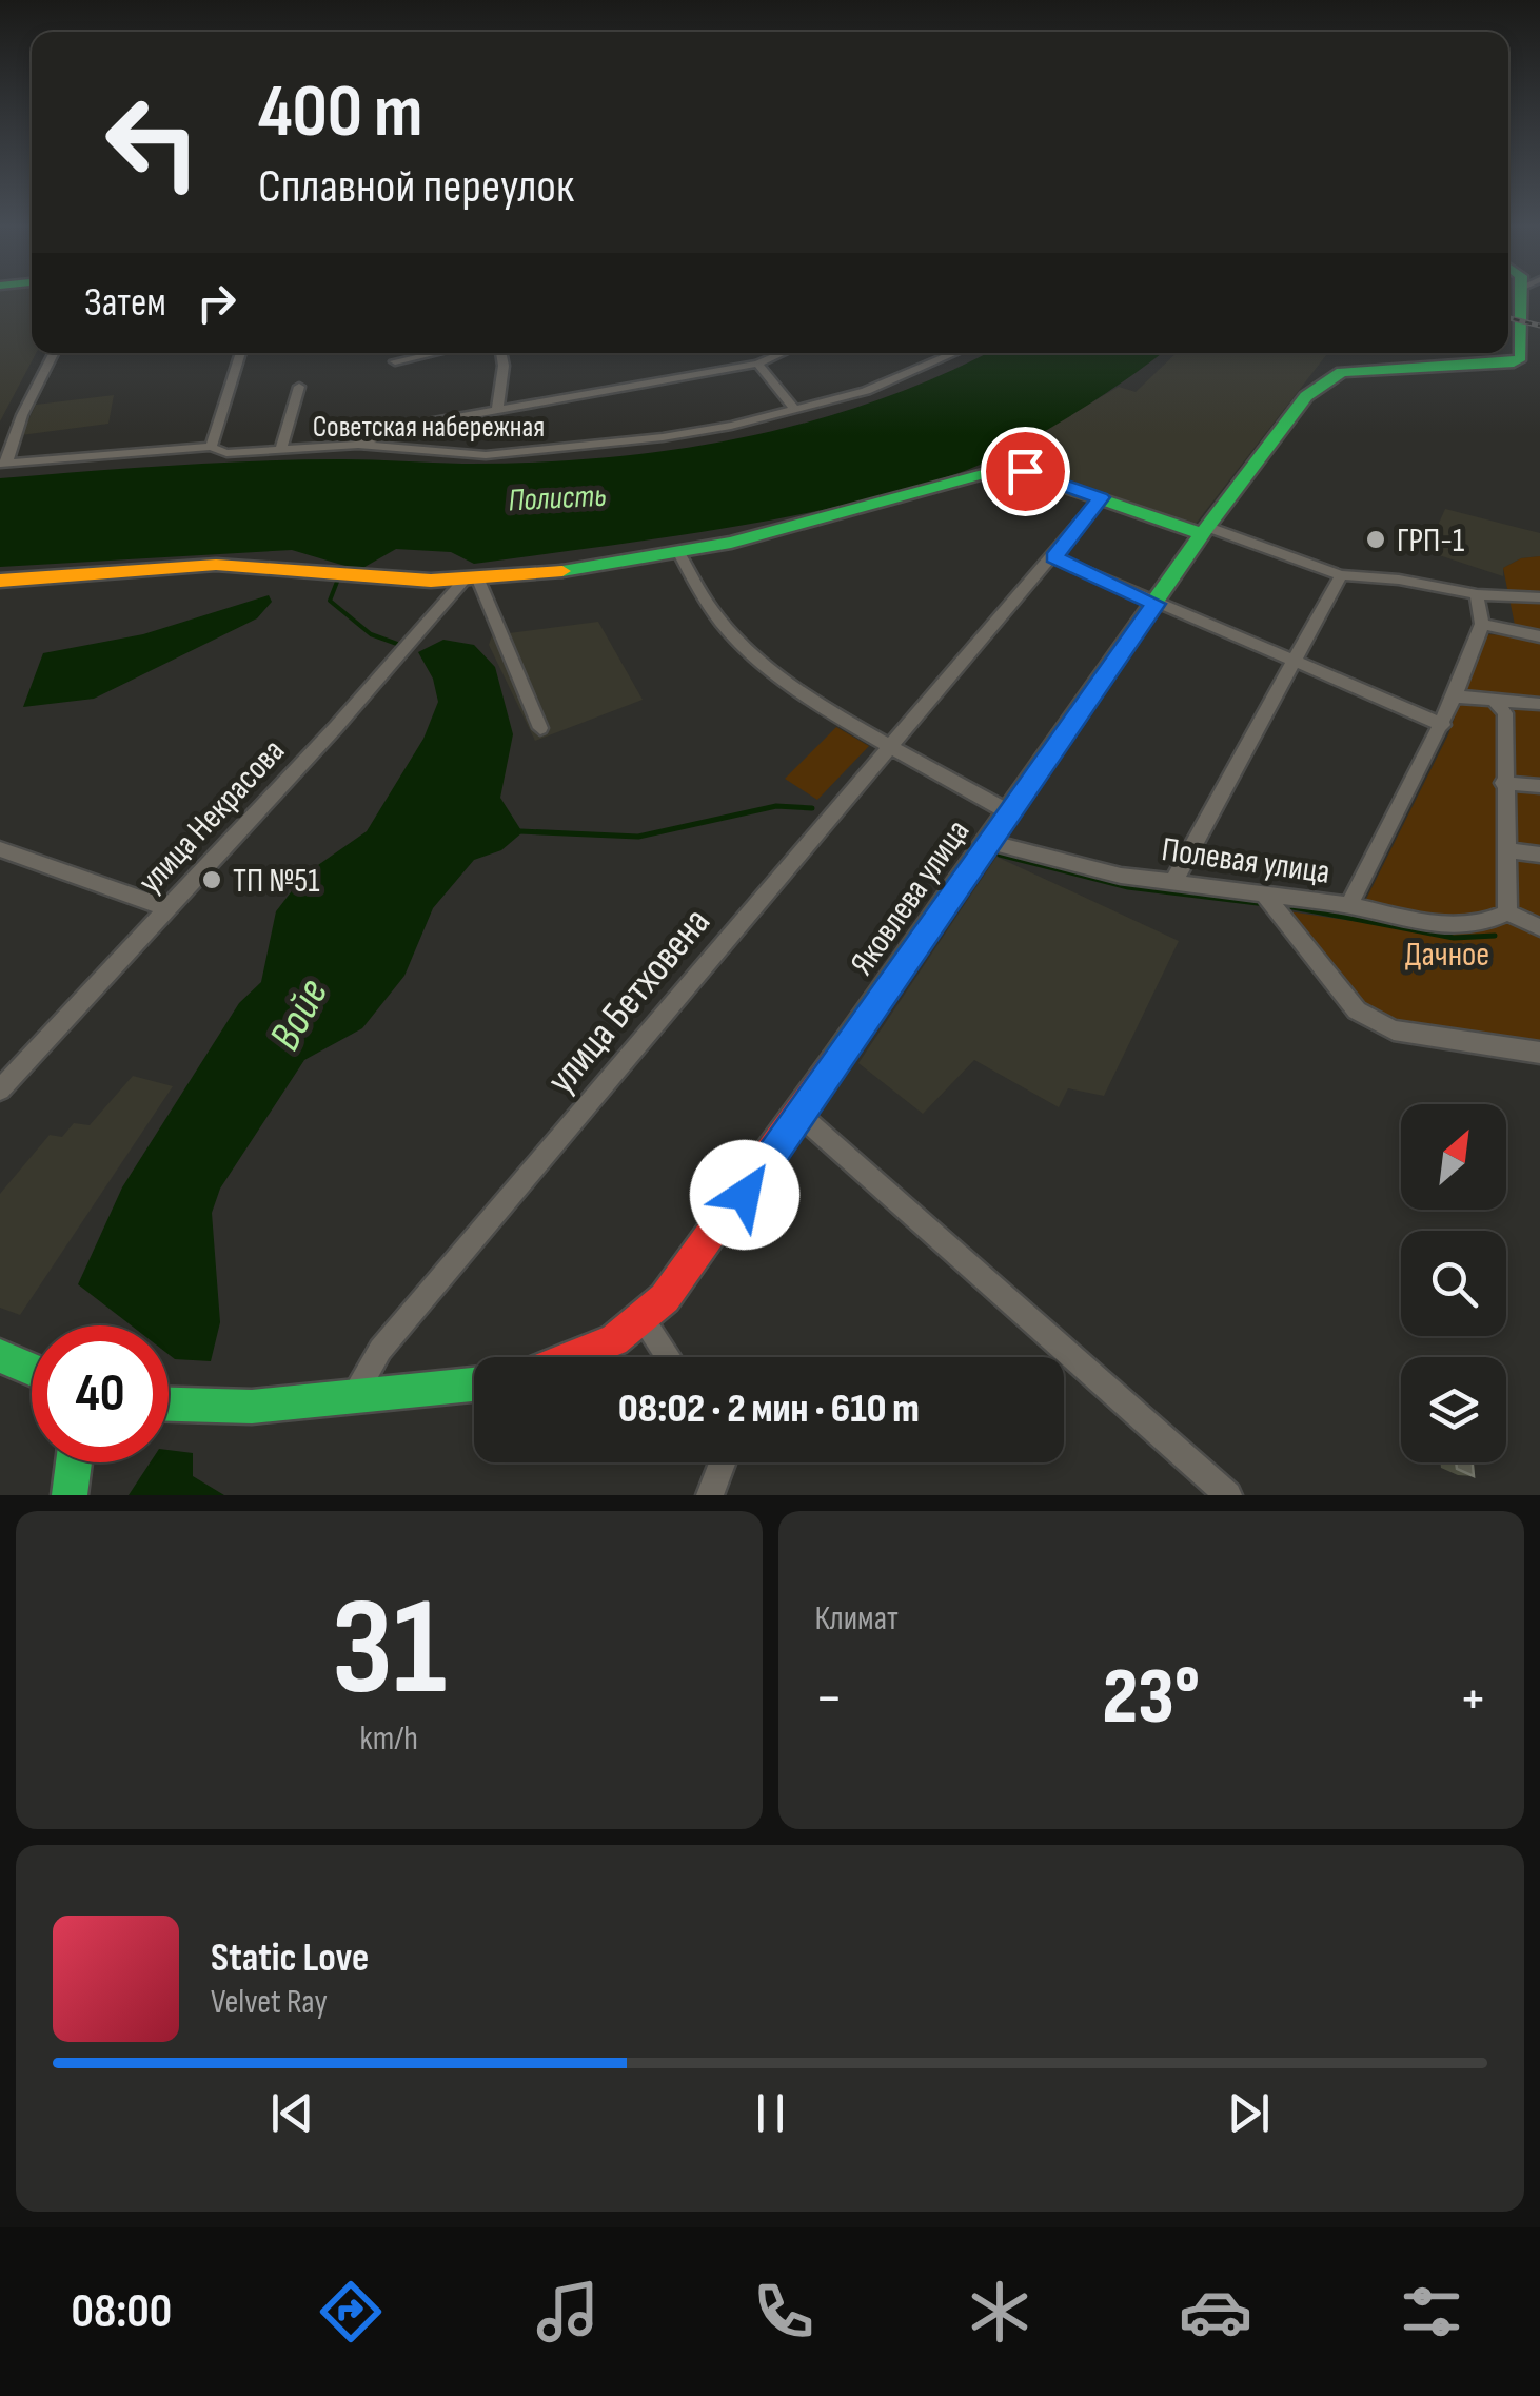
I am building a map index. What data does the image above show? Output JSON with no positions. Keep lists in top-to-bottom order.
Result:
{
  "streets": {
    "street": [
      "Советская набережная",
      "улица Некрасова",
      "Полевая улица",
      "Яковлева улица",
      "улица Бетховена"
    ]
  },
  "crossings": [
    ["Полевая улица", "Яковлева улица"]
  ],
  "water": ["Полисть", "Войе"],
  "parks": ["Дачное"],
  "places": ["ГРП-1", "ТП №51"],
  "north": "top right",
  "page": {
    "turn": ["400 m", "Сплавной переулок"],
    "then": "Затем",
    "limit": "40",
    "trip": "08:02 · 2 мин · 610 m",
    "tile": [
      ["31", "km/h"],
      "Климат"
    ],
    "heat": ["−", "23°", "+"],
    "song": ["Static Love", "Velvet Ray"],
    "tabs": "08:00"
  }
}
